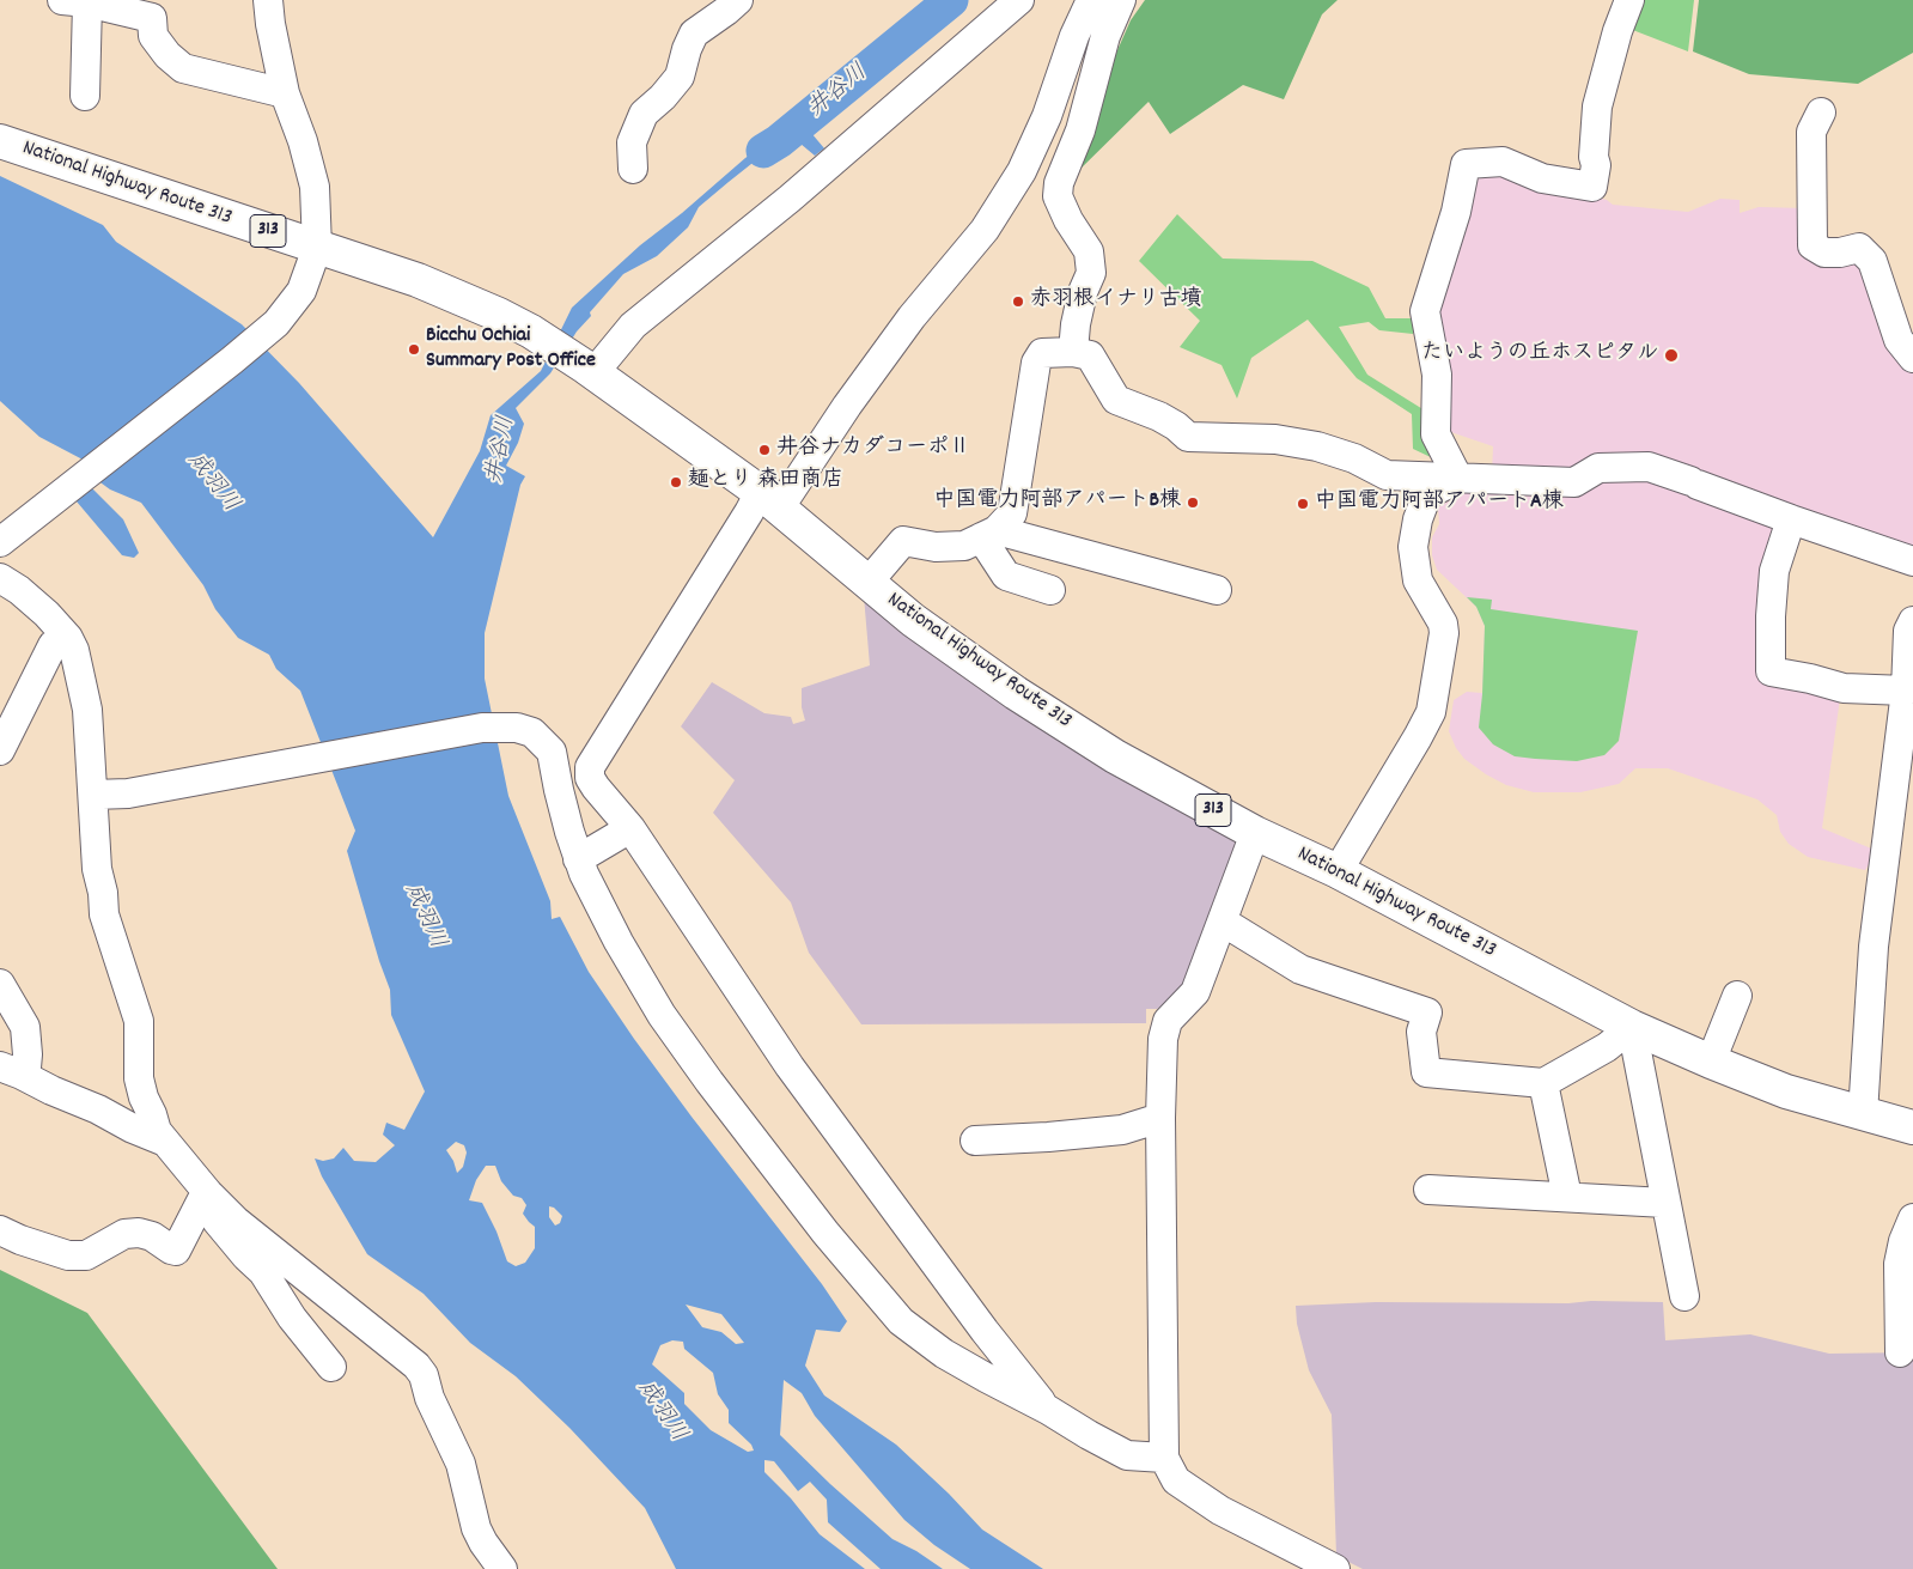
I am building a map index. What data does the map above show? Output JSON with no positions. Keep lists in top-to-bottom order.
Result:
{
  "streets": {
    "highway": ["National Highway Route 313", "313"]
  },
  "water": ["井谷川", "成羽川"],
  "places": [
    "赤羽根イナリ古墳",
    "Bicchu Ochiai Summary Post Office",
    "たいようの丘ホスピタル",
    "井谷ナカダコーポⅡ",
    "麺とり 森田商店",
    "中国電力阿部アパートB棟",
    "中国電力阿部アパートA棟"
  ]
}
